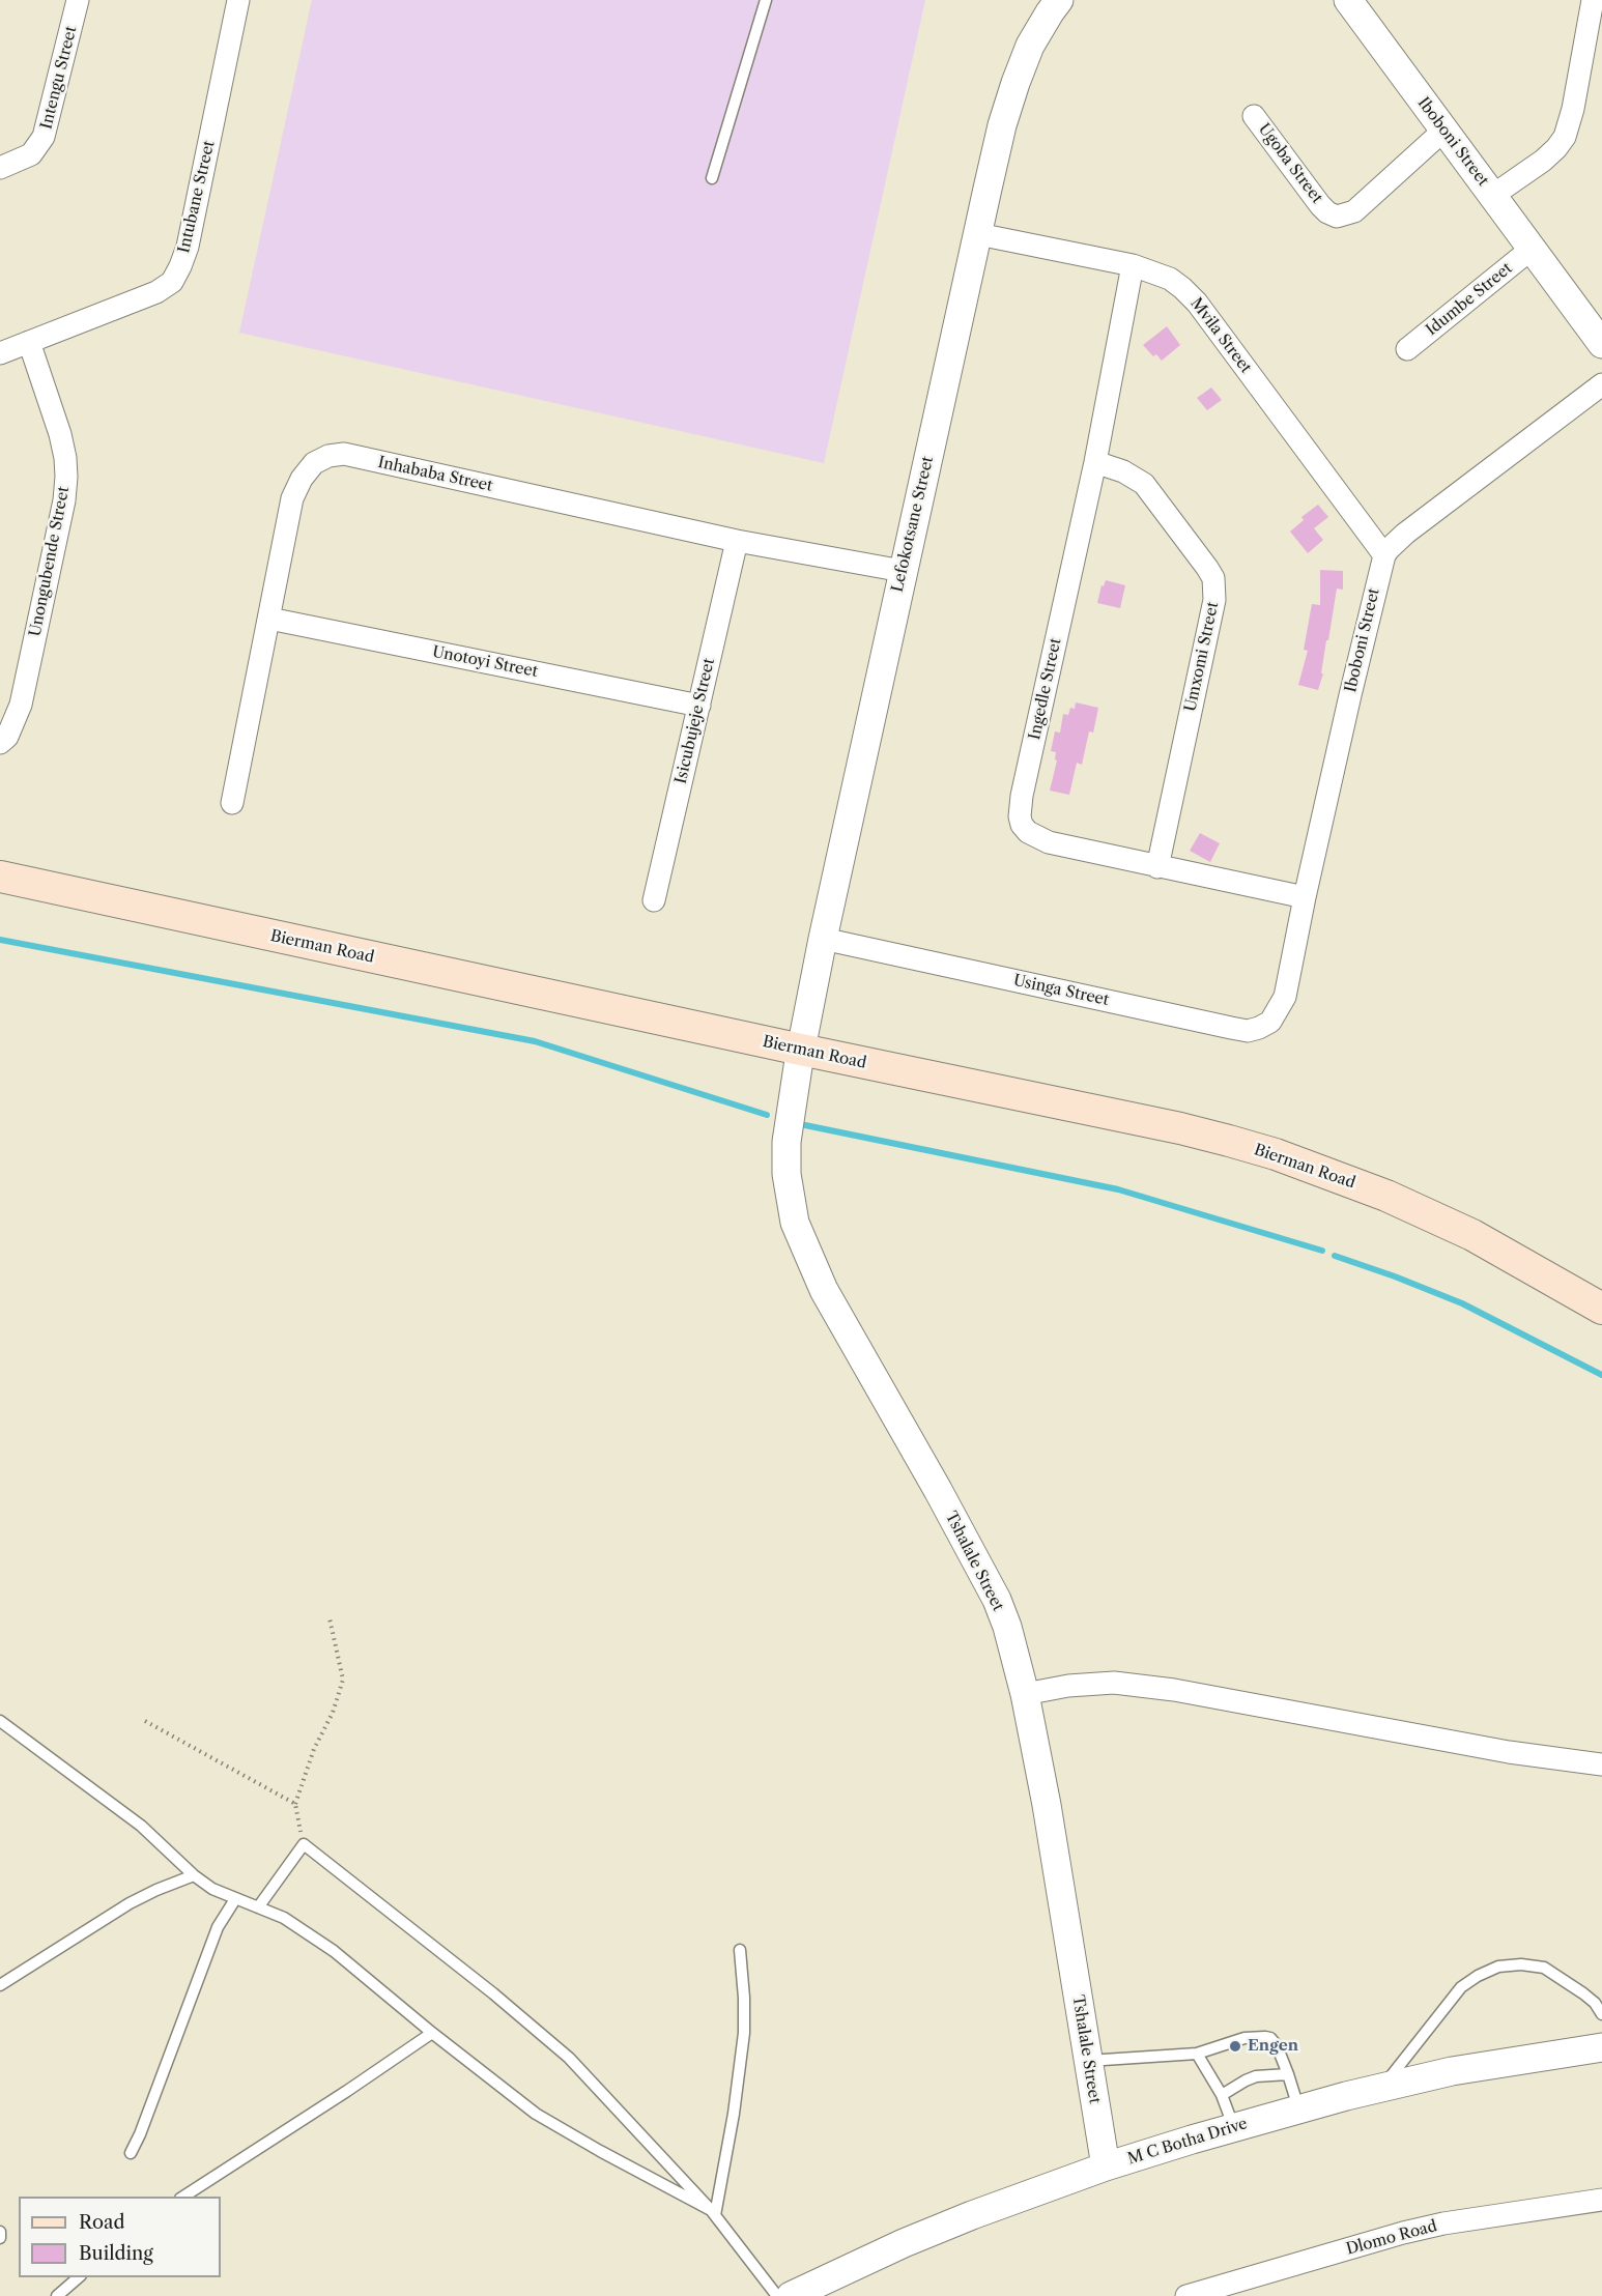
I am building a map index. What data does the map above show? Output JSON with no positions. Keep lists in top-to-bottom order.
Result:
{
  "streets": {
    "main road": ["Bierman Road"],
    "street": [
      "Intengu Street",
      "Iboboni Street",
      "Ugoba Street",
      "Intubane Street",
      "Idumbe Street",
      "Mvila Street",
      "Inhababa Street",
      "Lefokotsane Street",
      "Unongubende Street",
      "Umxomi Street",
      "Unotoyi Street",
      "Ingedle Street",
      "Isicubujeje Street",
      "Usinga Street",
      "Tshalale Street",
      "M C Botha Drive",
      "Dlomo Road"
    ]
  },
  "crossings": [
    ["Iboboni Street", "Ugoba Street"],
    ["Iboboni Street", "Idumbe Street"],
    ["Iboboni Street", "Mvila Street"],
    ["Iboboni Street", "Ingedle Street"],
    ["Iboboni Street", "Usinga Street"],
    ["Intubane Street", "Unongubende Street"],
    ["Mvila Street", "Lefokotsane Street"],
    ["Mvila Street", "Ingedle Street"],
    ["Inhababa Street", "Lefokotsane Street"],
    ["Inhababa Street", "Unotoyi Street"],
    ["Inhababa Street", "Isicubujeje Street"],
    ["Lefokotsane Street", "Bierman Road"],
    ["Lefokotsane Street", "Usinga Street"],
    ["Lefokotsane Street", "Tshalale Street"],
    ["Umxomi Street", "Ingedle Street"],
    ["Unotoyi Street", "Isicubujeje Street"],
    ["Bierman Road", "Tshalale Street"],
    ["Tshalale Street", "M C Botha Drive"]
  ],
  "places": ["Engen"],
  "legend": ["Road", "Building"]
}
